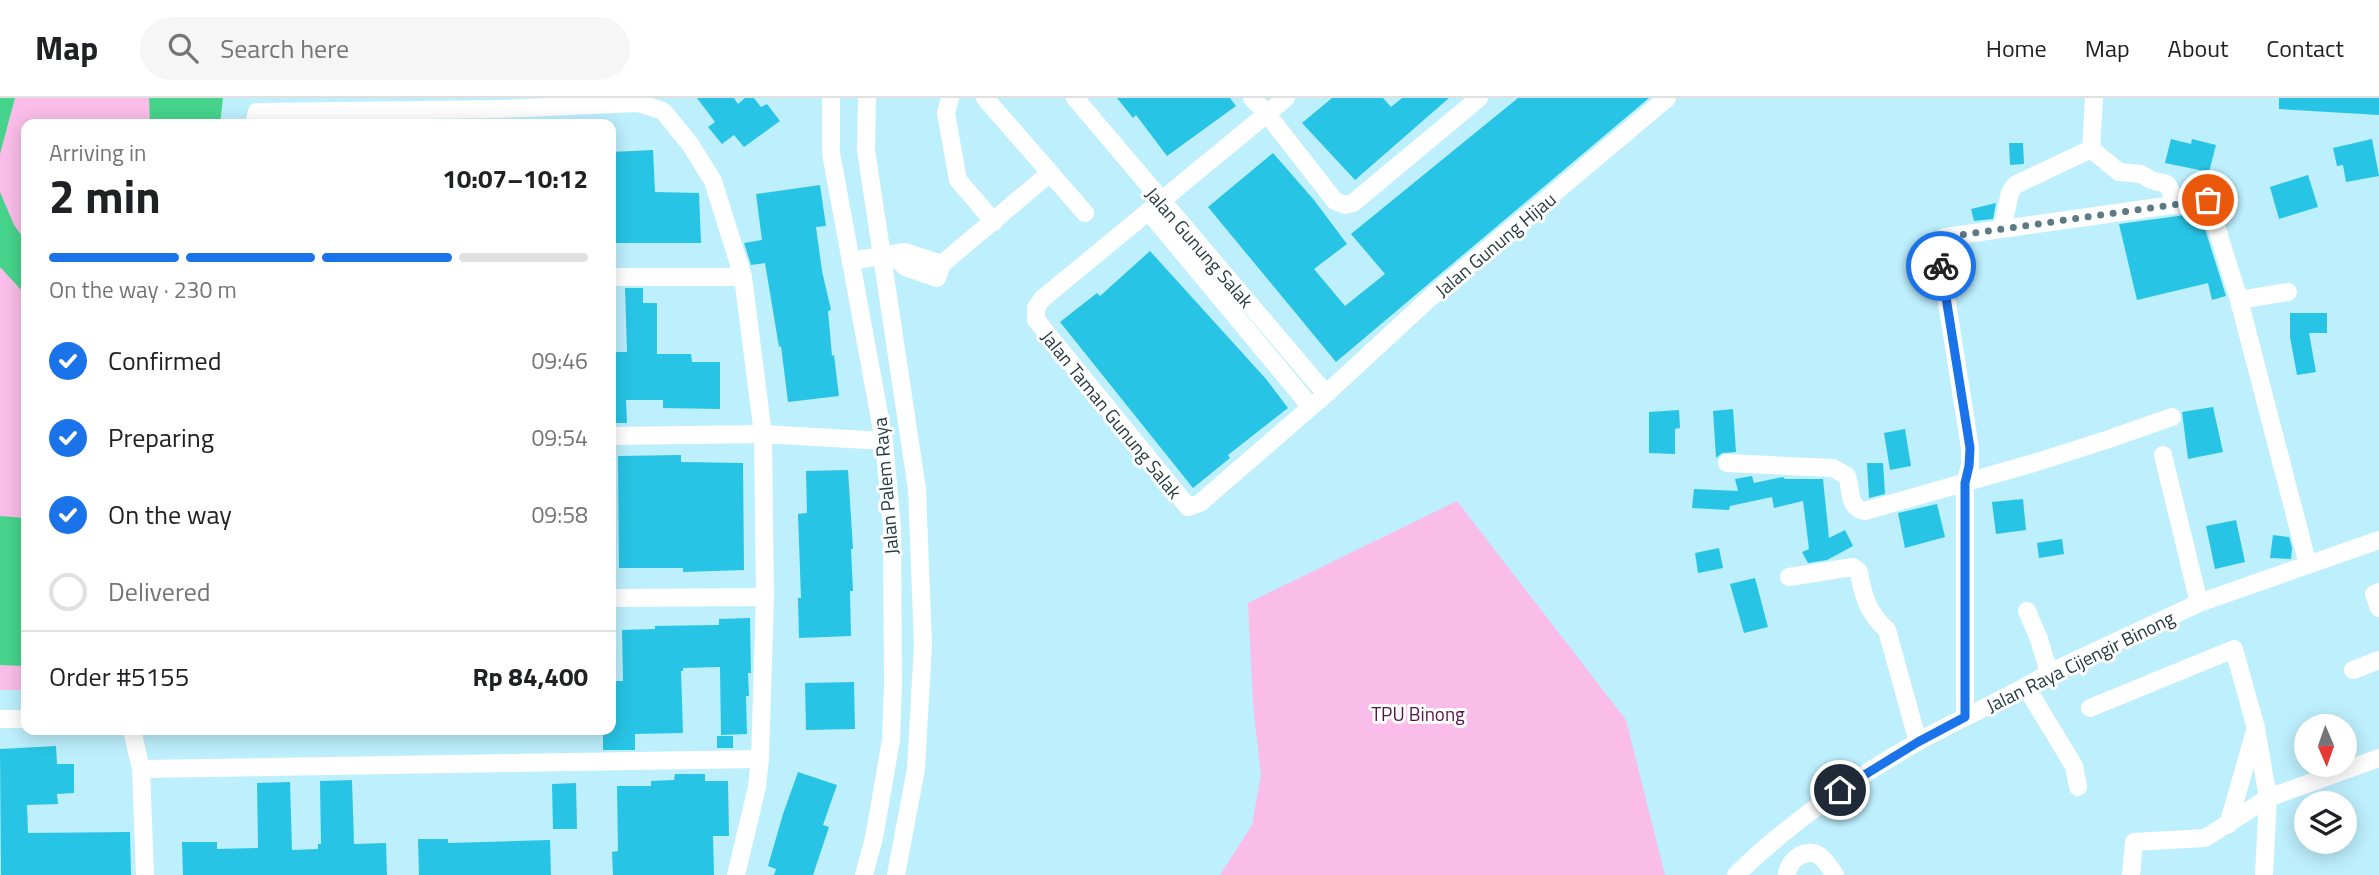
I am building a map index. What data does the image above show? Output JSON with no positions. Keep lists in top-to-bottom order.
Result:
{
  "streets": {
    "street": [
      "Jalan Gunung Hijau",
      "Jalan Gunung Salak",
      "Jalan Taman Gunung Salak",
      "Jalan Palem Raya",
      "Jalan Raya Cijengir Binong"
    ]
  },
  "crossings": [
    ["Jalan Gunung Hijau", "Jalan Gunung Salak"],
    ["Jalan Gunung Hijau", "Jalan Taman Gunung Salak"],
    ["Jalan Gunung Salak", "Jalan Taman Gunung Salak"]
  ],
  "parks": ["TPU Binong"],
  "north": "bottom",
  "page": {
    "header": "Map",
    "search": "Search here",
    "nav": [
      "Home",
      "Map",
      "About",
      "Contact"
    ],
    "heading": ["2 min", "Arriving in", "10:07–10:12"],
    "panel": ["Order #5155", "Rp 84,400"],
    "bar": "On the way · 230 m",
    "list": [
      ["Confirmed", "09:46"],
      ["Preparing", "09:54"],
      ["On the way", "09:58"],
      "Delivered"
    ]
  }
}
